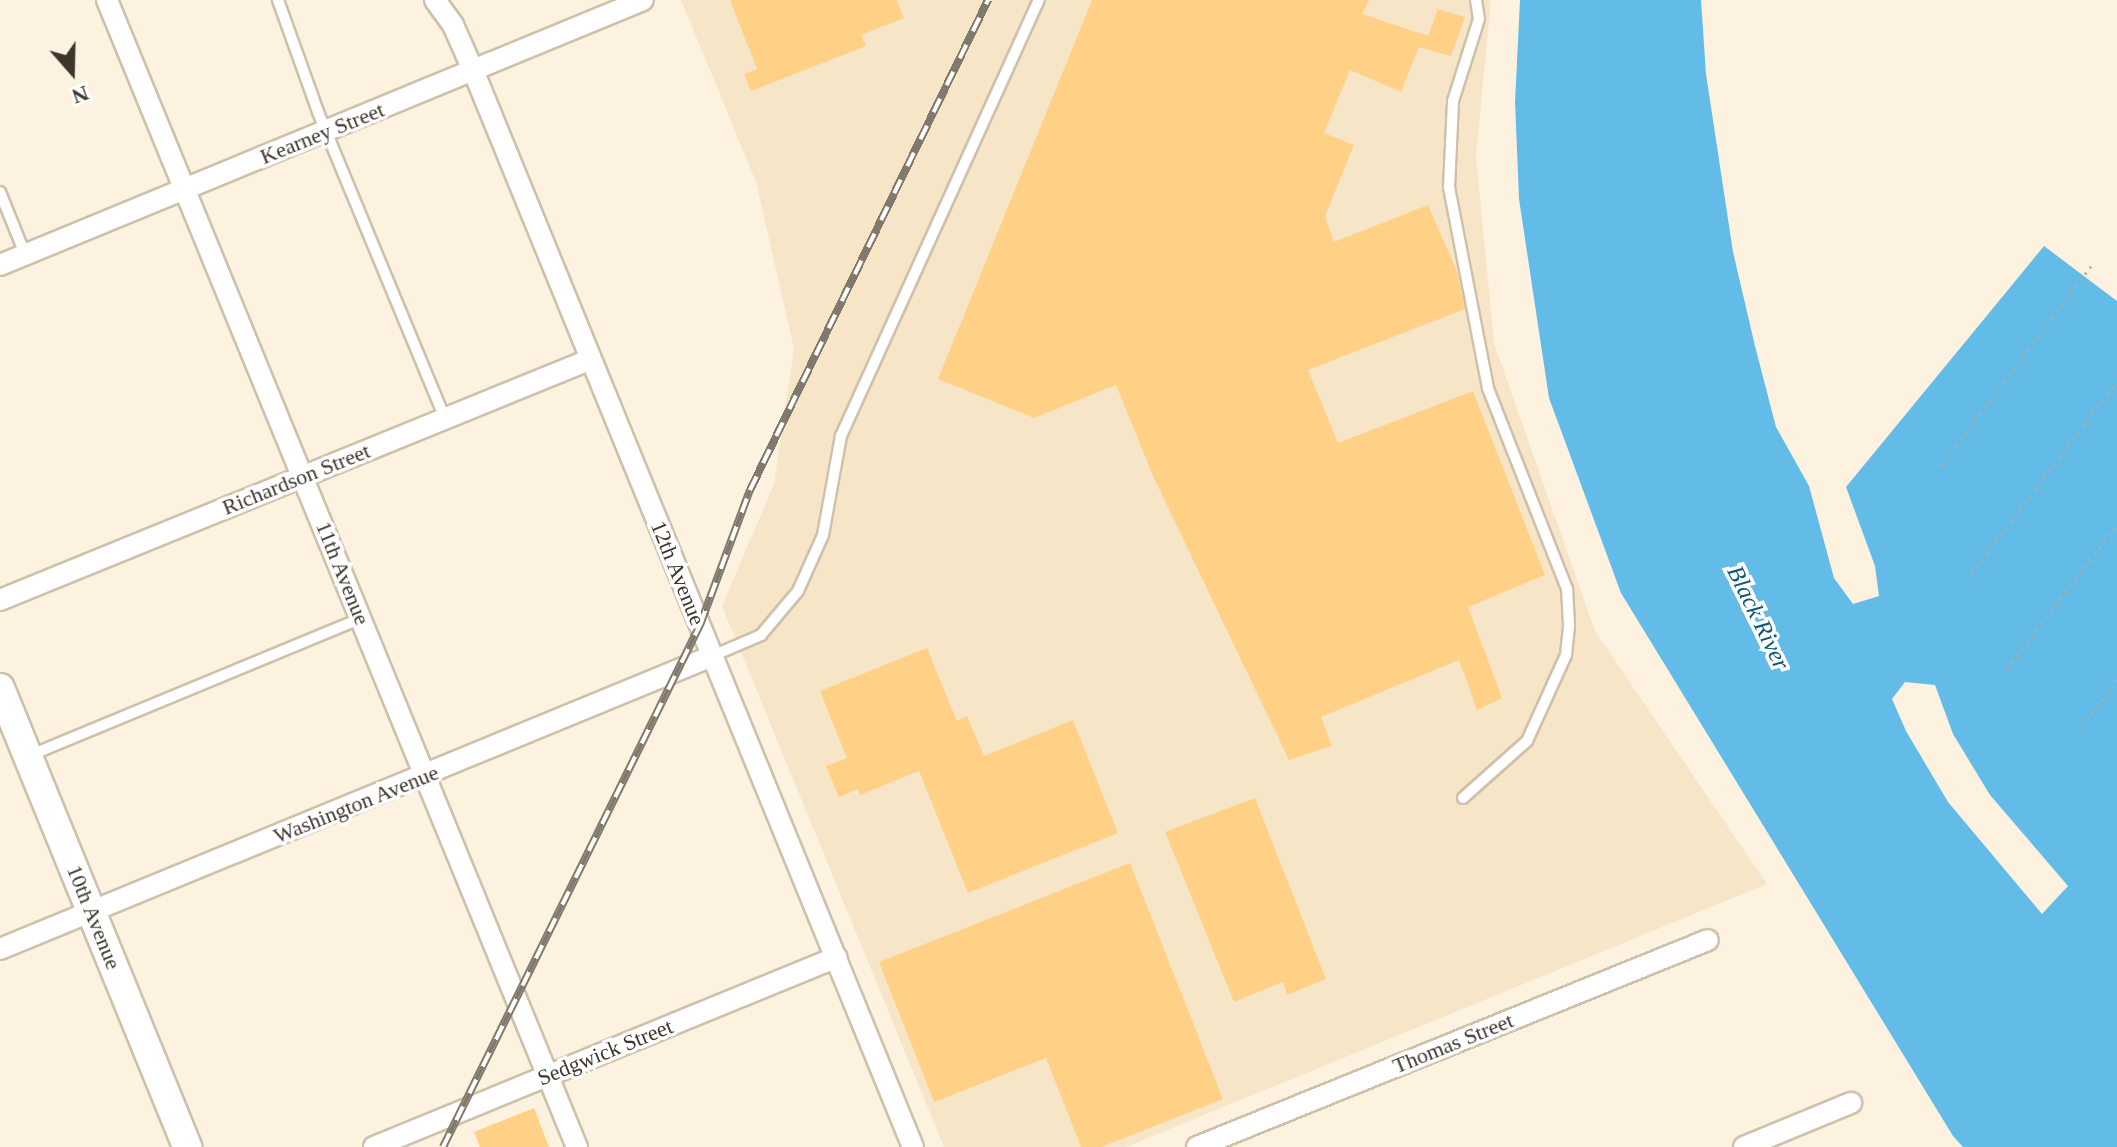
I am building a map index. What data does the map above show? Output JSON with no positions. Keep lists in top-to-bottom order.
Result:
{
  "streets": {
    "street": [
      "Kearney Street",
      "Richardson Street",
      "11th Avenue",
      "12th Avenue",
      "Washington Avenue",
      "10th Avenue",
      "Thomas Street",
      "Sedgwick Street"
    ]
  },
  "crossings": [
    ["Kearney Street", "11th Avenue"],
    ["Kearney Street", "12th Avenue"],
    ["Richardson Street", "11th Avenue"],
    ["Richardson Street", "12th Avenue"],
    ["11th Avenue", "Washington Avenue"],
    ["11th Avenue", "Sedgwick Street"],
    ["12th Avenue", "Washington Avenue"],
    ["12th Avenue", "Sedgwick Street"],
    ["Washington Avenue", "10th Avenue"]
  ],
  "water": ["Black River"],
  "north": "bottom"
}
